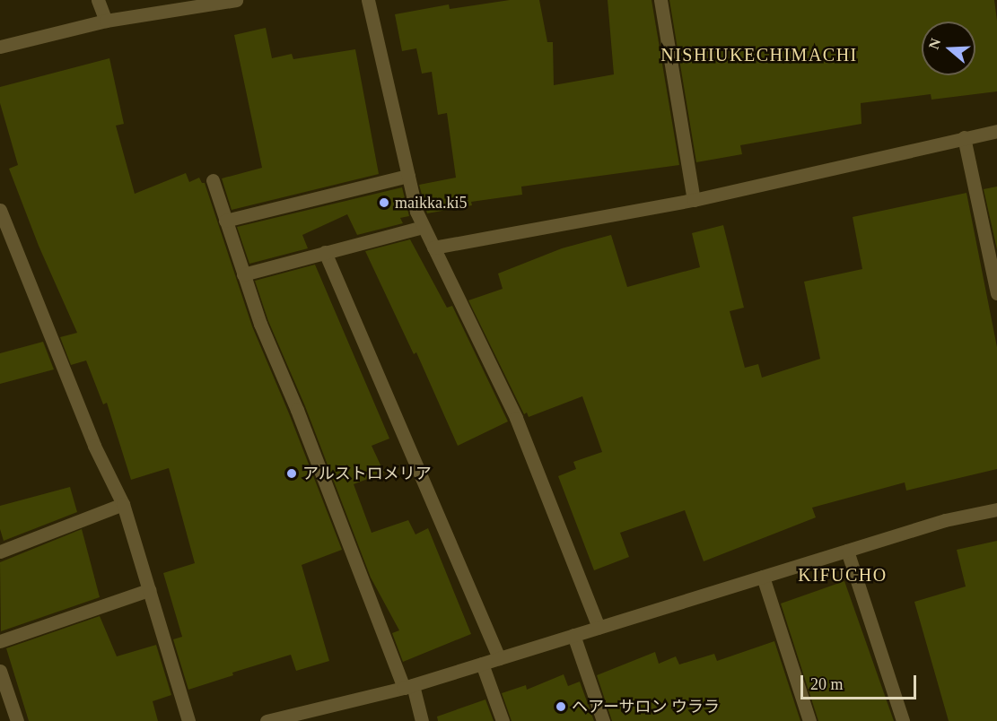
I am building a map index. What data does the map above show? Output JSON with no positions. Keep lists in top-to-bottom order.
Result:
{
  "districts": ["NISHIUKECHIMACHI", "KIFUCHO"],
  "places": ["maikka.ki5", "アルストロメリア", "ヘアーサロン ウララ"],
  "scale_bar": "20 m",
  "north": "left"
}
